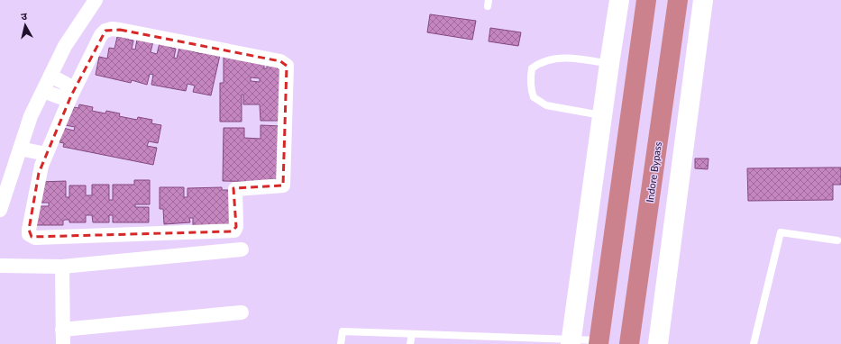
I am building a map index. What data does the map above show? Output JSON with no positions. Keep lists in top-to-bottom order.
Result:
{
  "streets": {
    "highway": ["Indore Bypass"]
  },
  "north": "top"
}
